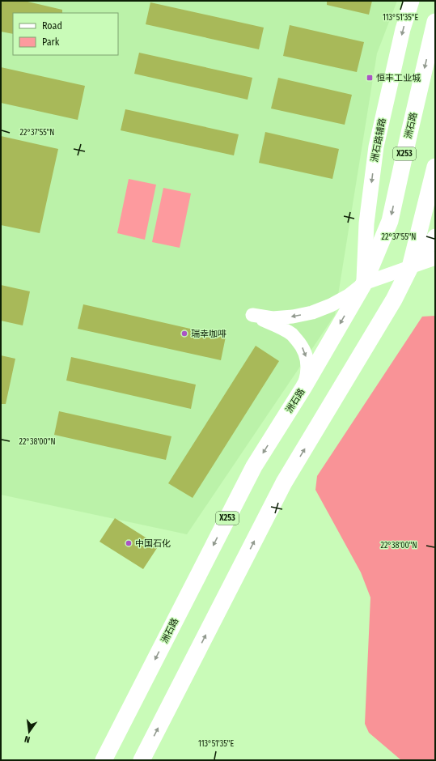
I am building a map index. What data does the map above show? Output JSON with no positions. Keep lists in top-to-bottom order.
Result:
{
  "streets": {
    "main road": ["洲石路", "洲石路辅路", "X253"]
  },
  "crossings": [
    ["洲石路", "洲石路辅路"]
  ],
  "places": {
    "transit": ["恒丰工业城"],
    "other": ["瑞幸咖啡", "中国石化"]
  },
  "legend": ["Road", "Park"],
  "north": "bottom",
  "coordinates": ["113°51'35\"E", "22°37'55\"N", "22°38'00\"N"]
}
